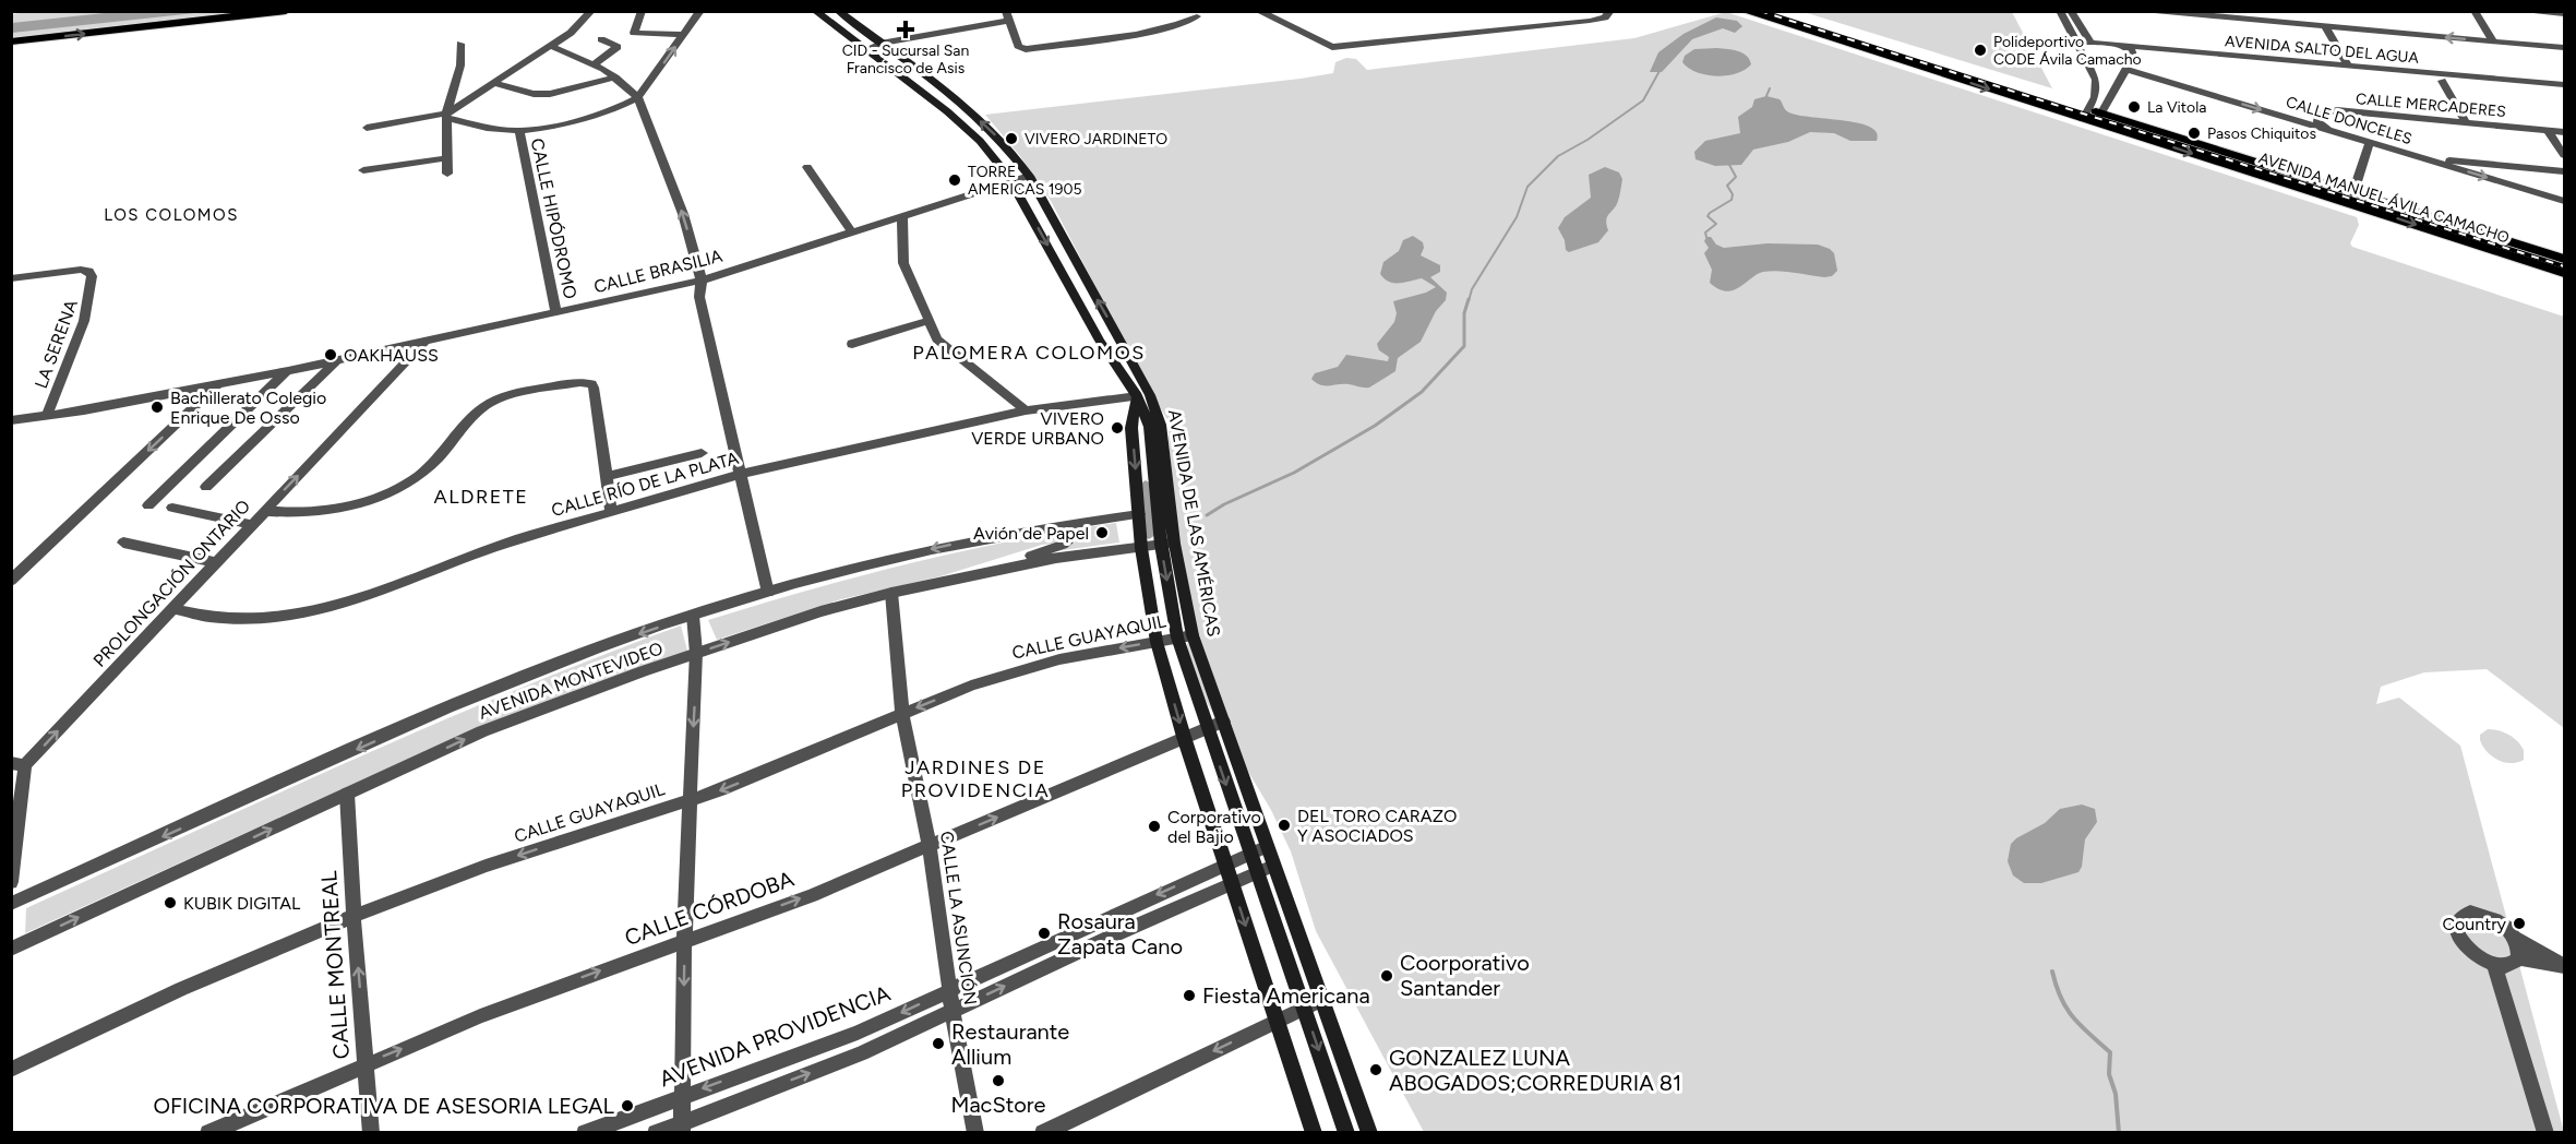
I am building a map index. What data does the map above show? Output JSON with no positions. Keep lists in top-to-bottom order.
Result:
{
  "streets": {
    "main road": ["AVENIDA MANUEL ÁVILA CAMACHO", "AVENIDA DE LAS AMÉRICAS"],
    "street": [
      "AVENIDA SALTO DEL AGUA",
      "CALLE MERCADERES",
      "CALLE DONCELES",
      "CALLE HIPÓDROMO",
      "CALLE BRASILIA",
      "LA SERENA",
      "CALLE RÍO DE LA PLATA",
      "PROLONGACIÓN ONTARIO",
      "CALLE GUAYAQUIL",
      "AVENIDA MONTEVIDEO",
      "CALLE CÓRDOBA",
      "CALLE LA ASUNCIÓN",
      "CALLE MONTREAL",
      "AVENIDA PROVIDENCIA"
    ]
  },
  "crossings": [
    ["CALLE MERCADERES", "CALLE DONCELES"],
    ["CALLE HIPÓDROMO", "CALLE BRASILIA"],
    ["CALLE BRASILIA", "LA SERENA"],
    ["CALLE BRASILIA", "AVENIDA DE LAS AMÉRICAS"],
    ["CALLE BRASILIA", "PROLONGACIÓN ONTARIO"],
    ["CALLE RÍO DE LA PLATA", "AVENIDA DE LAS AMÉRICAS"],
    ["CALLE RÍO DE LA PLATA", "PROLONGACIÓN ONTARIO"],
    ["AVENIDA DE LAS AMÉRICAS", "CALLE GUAYAQUIL"],
    ["AVENIDA DE LAS AMÉRICAS", "AVENIDA MONTEVIDEO"],
    ["AVENIDA DE LAS AMÉRICAS", "CALLE CÓRDOBA"],
    ["AVENIDA DE LAS AMÉRICAS", "AVENIDA PROVIDENCIA"],
    ["CALLE GUAYAQUIL", "CALLE LA ASUNCIÓN"],
    ["CALLE GUAYAQUIL", "CALLE MONTREAL"],
    ["AVENIDA MONTEVIDEO", "CALLE LA ASUNCIÓN"],
    ["AVENIDA MONTEVIDEO", "CALLE MONTREAL"],
    ["CALLE CÓRDOBA", "CALLE LA ASUNCIÓN"],
    ["CALLE CÓRDOBA", "CALLE MONTREAL"],
    ["CALLE LA ASUNCIÓN", "AVENIDA PROVIDENCIA"]
  ],
  "one_way": ["CALLE GUAYAQUIL", "CALLE CÓRDOBA", "CALLE MONTREAL"],
  "districts": [
    "LOS COLOMOS",
    "PALOMERA COLOMOS",
    "ALDRETE",
    "JARDINES DE PROVIDENCIA"
  ],
  "places": {
    "health": ["CID - Sucursal San Francisco de Asis"],
    "other": [
      "Polideportivo CODE Ávila Camacho",
      "La Vitola",
      "Pasos Chiquitos",
      "VIVERO JARDINETO",
      "TORRE AMERICAS 1905",
      "OAKHAUSS",
      "Bachillerato Colegio Enrique De Osso",
      "VIVERO VERDE URBANO",
      "Avión de Papel",
      "DEL TORO CARAZO Y ASOCIADOS",
      "Corporativo del Bajio",
      "KUBIK DIGITAL",
      "Country",
      "Rosaura Zapata Cano",
      "Coorporativo Santander",
      "Fiesta Americana",
      "Restaurante Allium",
      "GONZALEZ LUNA ABOGADOS;CORREDURIA 81",
      "MacStore",
      "OFICINA CORPORATIVA DE ASESORIA LEGAL"
    ]
  }
}
